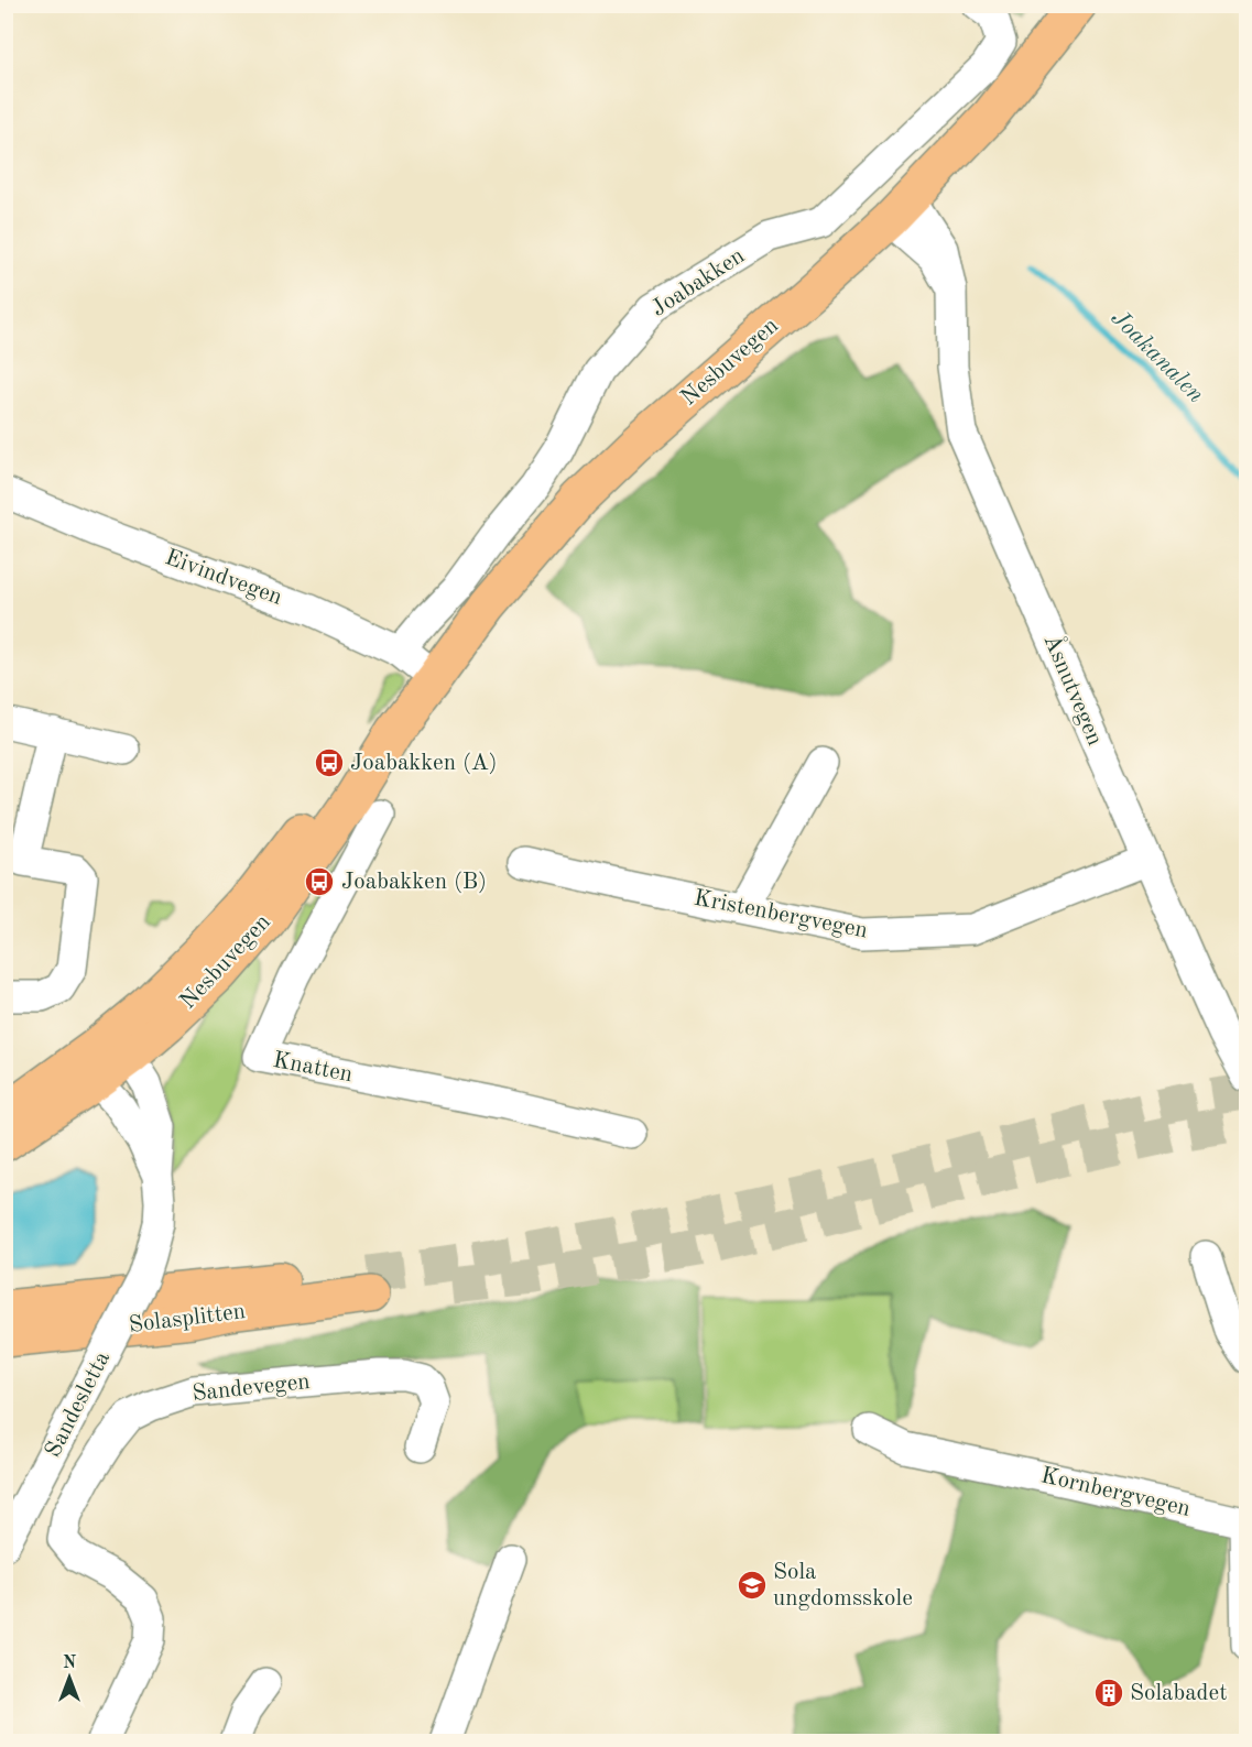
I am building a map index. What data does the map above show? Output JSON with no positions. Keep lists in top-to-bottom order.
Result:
{
  "streets": {
    "main road": ["Nesbuvegen", "Solasplitten"],
    "street": [
      "Joabakken",
      "Eivindvegen",
      "Åsnutvegen",
      "Kristenbergvegen",
      "Knatten",
      "Sandevegen",
      "Sandesletta",
      "Kornbergvegen"
    ]
  },
  "crossings": [
    ["Joabakken", "Eivindvegen"],
    ["Nesbuvegen", "Eivindvegen"],
    ["Nesbuvegen", "Åsnutvegen"],
    ["Nesbuvegen", "Knatten"],
    ["Nesbuvegen", "Sandesletta"],
    ["Åsnutvegen", "Kristenbergvegen"]
  ],
  "water": ["Joakanalen"],
  "places": {
    "bus stop": ["Joabakken (A)", "Joabakken (B)"],
    "school or university": ["Sola ungdomsskole"],
    "building": ["Solabadet"]
  },
  "north": "top"
}
